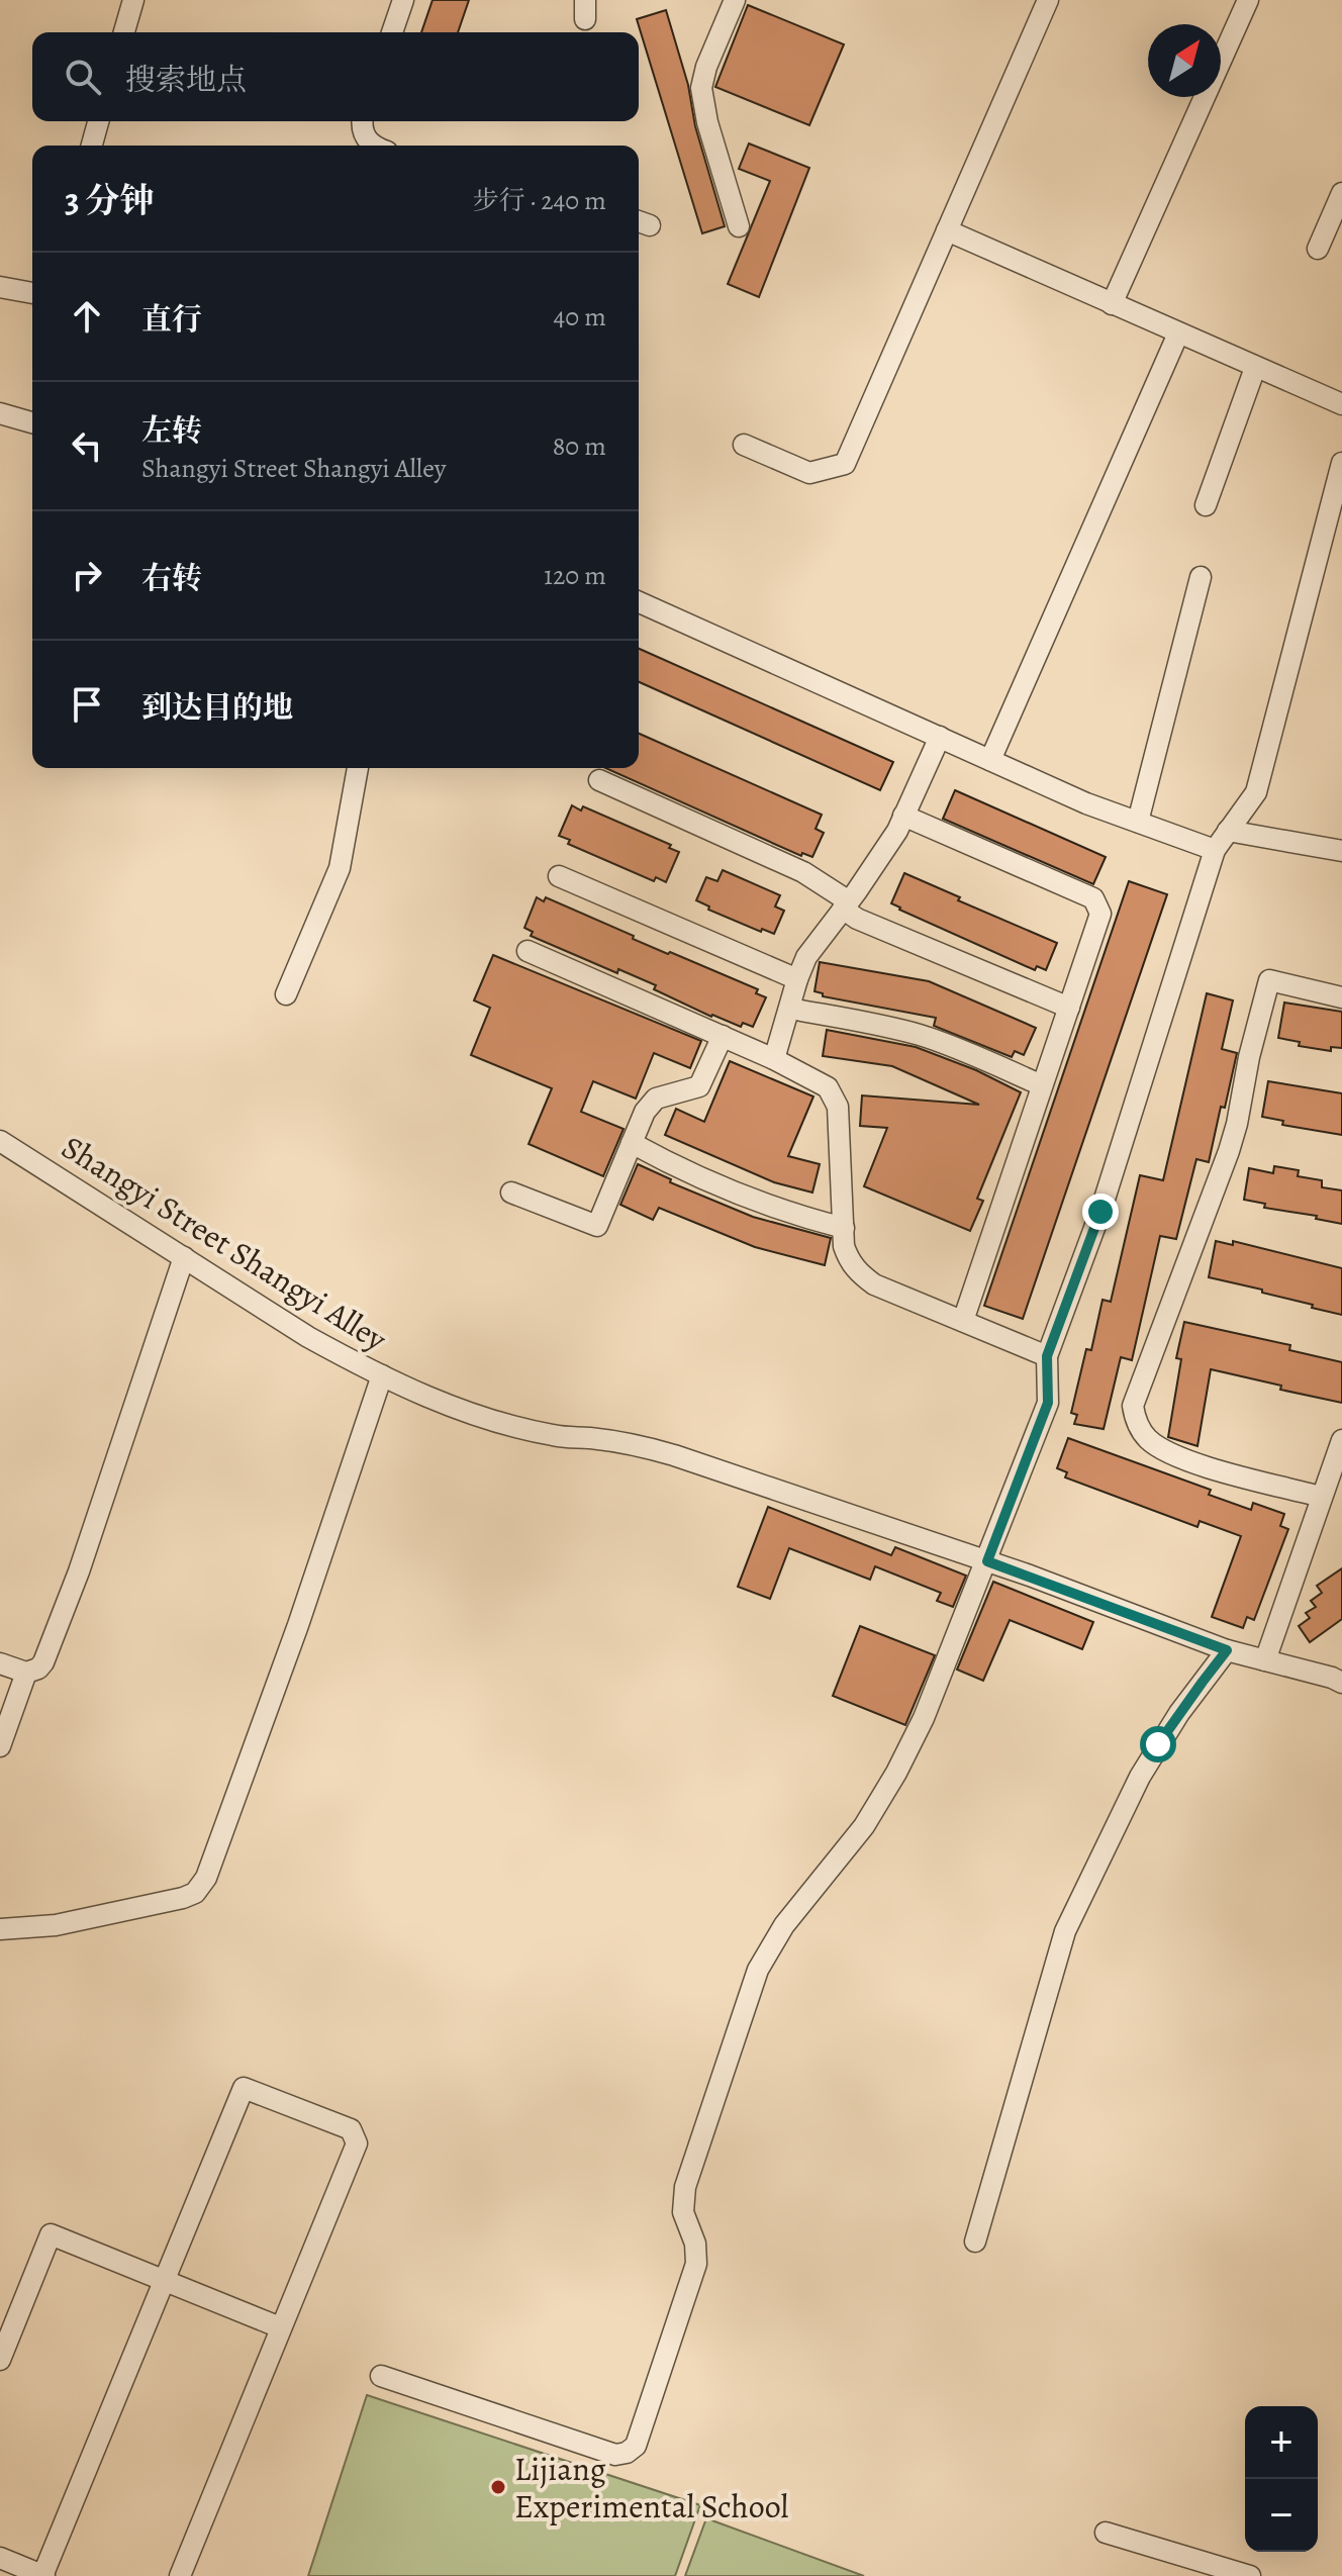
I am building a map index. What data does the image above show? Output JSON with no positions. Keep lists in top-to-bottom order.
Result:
{
  "streets": {
    "street": ["Shangyi Street Shangyi Alley"]
  },
  "places": ["Lijiang Experimental School"],
  "north": "top right",
  "page": {
    "search": "搜索地点",
    "heading": ["3 分钟", "步行 · 240 m"],
    "list": [
      ["直行", "40 m"],
      ["左转", "Shangyi Street Shangyi Alley", "80 m"],
      ["右转", "120 m"],
      "到达目的地"
    ],
    "map_buttons": ["+", "−"]
  }
}
